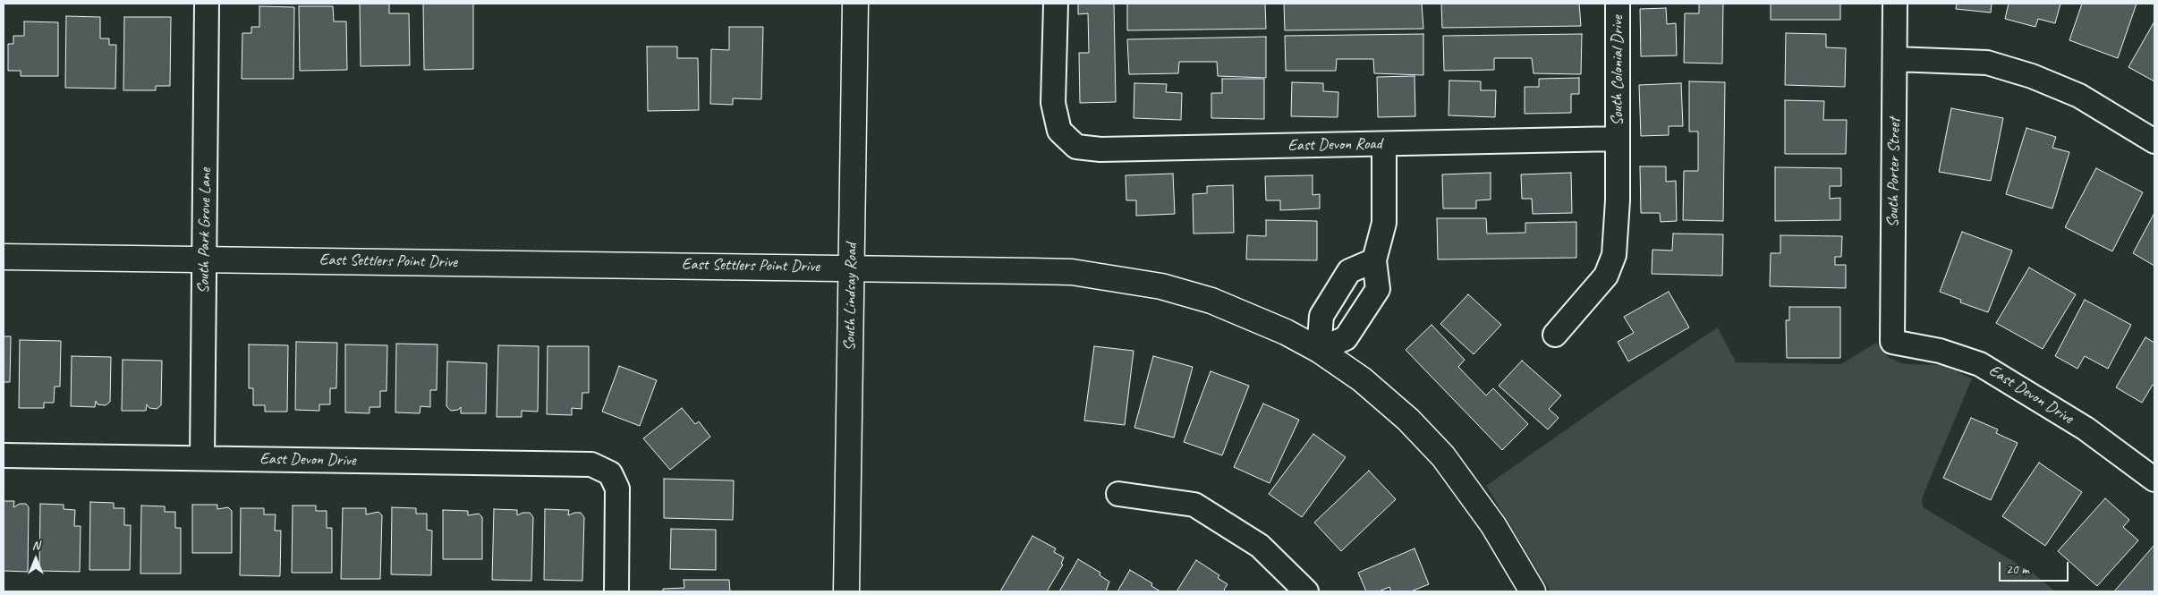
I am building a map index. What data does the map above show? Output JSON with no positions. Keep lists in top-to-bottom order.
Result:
{
  "streets": {
    "street": [
      "South Colonial Drive",
      "East Devon Road",
      "South Porter Street",
      "South Park Grove Lane",
      "East Settlers Point Drive",
      "South Lindsay Road",
      "East Devon Drive"
    ]
  },
  "crossings": [
    ["South Colonial Drive", "East Devon Road"],
    ["South Porter Street", "East Devon Drive"],
    ["South Park Grove Lane", "East Settlers Point Drive"],
    ["South Park Grove Lane", "East Devon Drive"],
    ["East Settlers Point Drive", "South Lindsay Road"]
  ],
  "scale_bar": "20 m",
  "north": "top"
}
